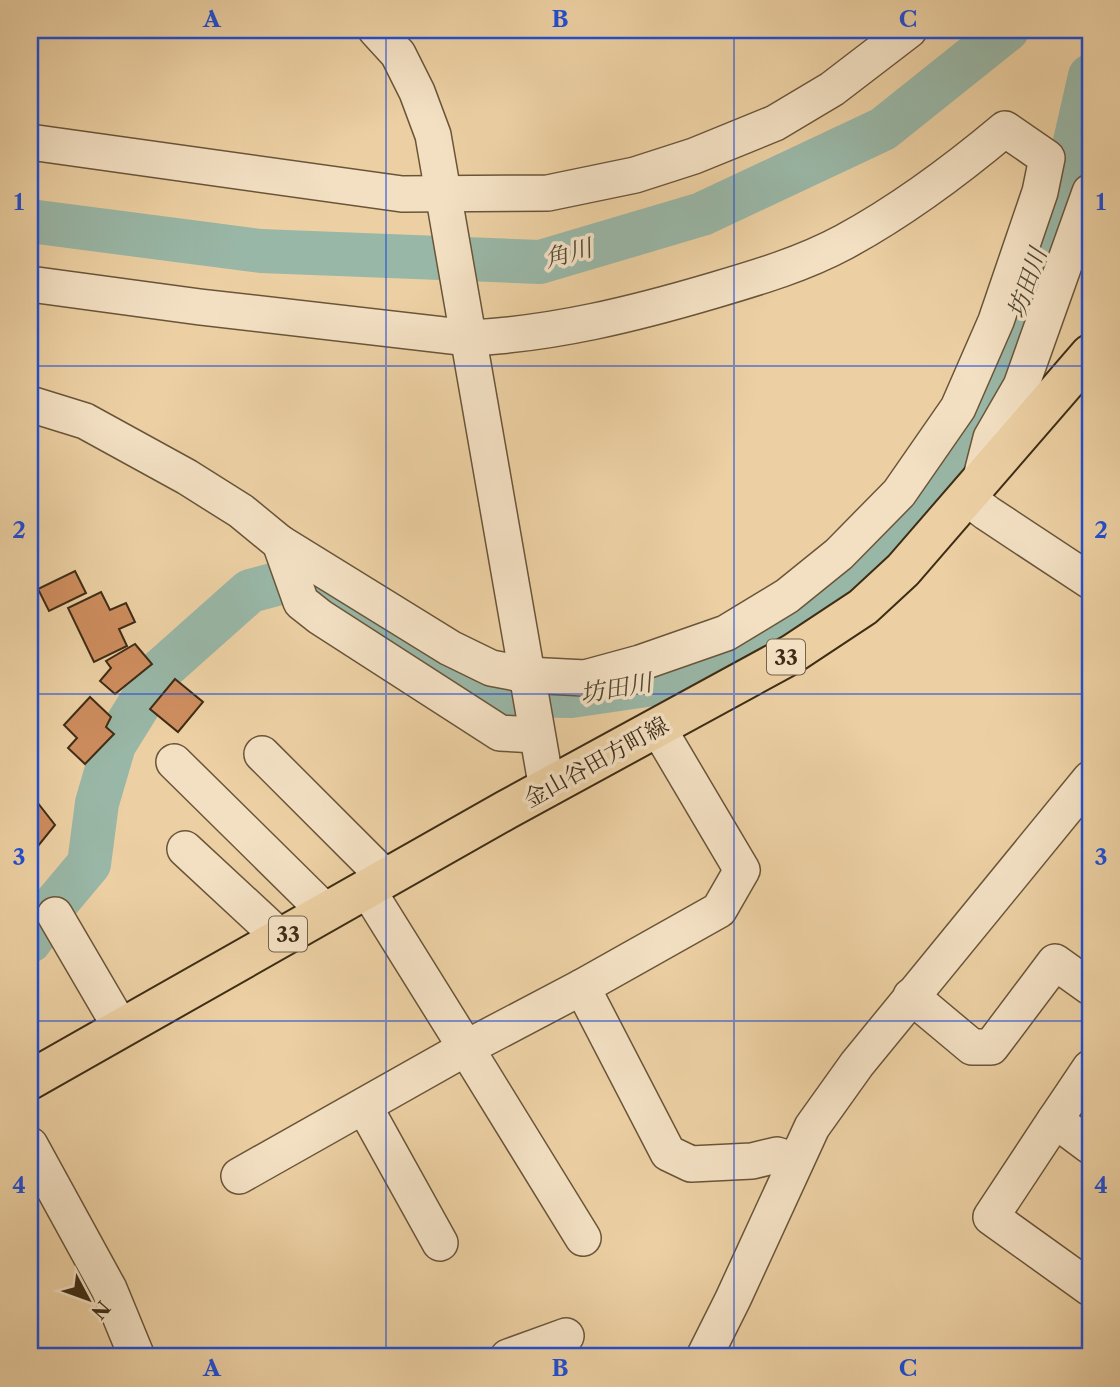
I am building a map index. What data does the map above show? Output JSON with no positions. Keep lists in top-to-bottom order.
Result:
{
  "streets": {
    "main road": ["33", "金山谷田方町線"]
  },
  "water": ["角川", "坊田川"],
  "north": "bottom right",
  "grid": {
    "columns": ["A", "B", "C"],
    "rows": [
      "1",
      "2",
      "3",
      "4"
    ]
  }
}
